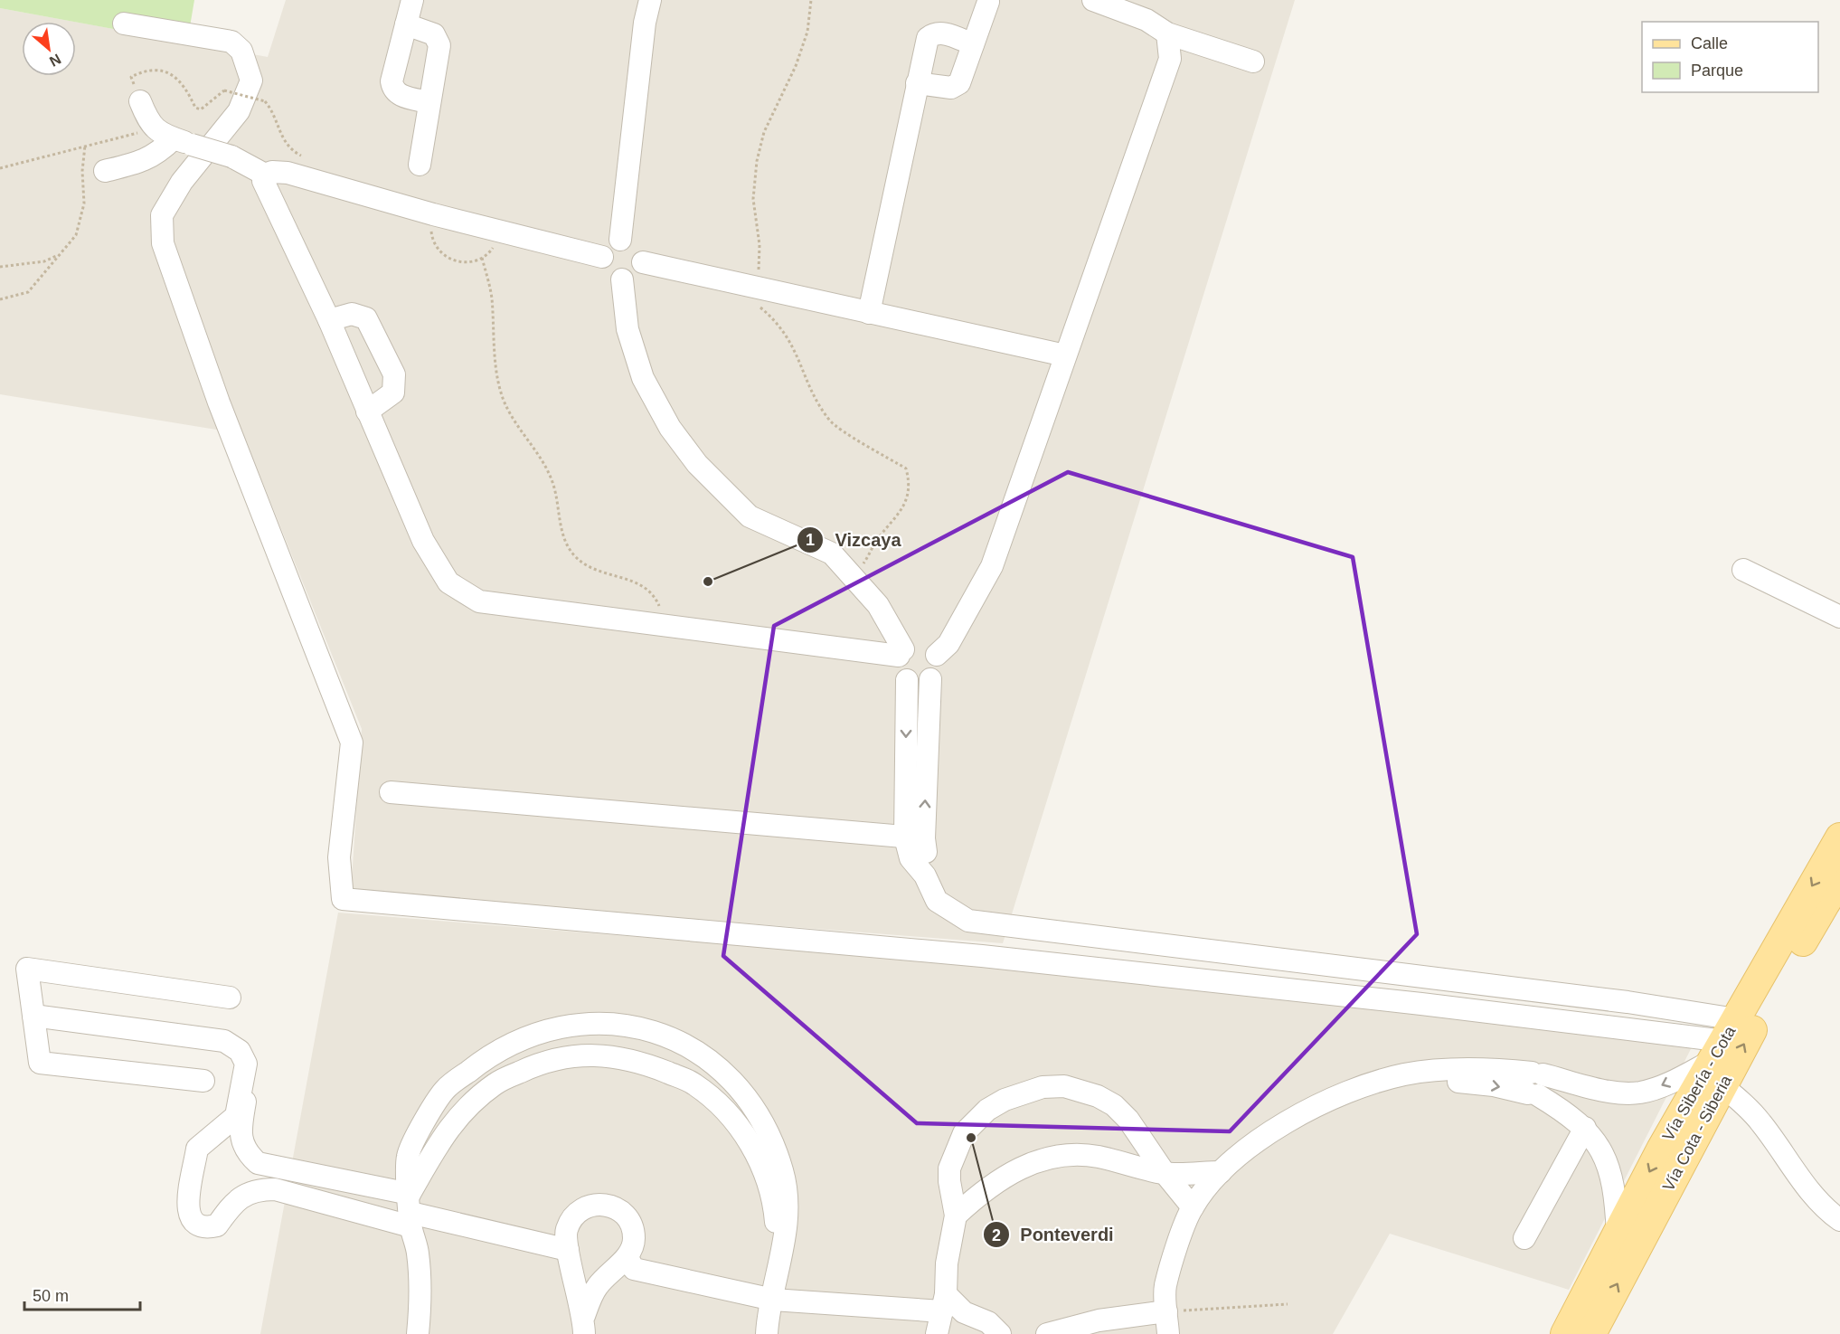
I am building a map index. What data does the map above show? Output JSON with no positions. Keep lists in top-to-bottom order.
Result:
{
  "streets": {
    "main road": ["Vía Sibería - Cota", "Vía Cota - Siberia"]
  },
  "crossings": [
    ["Vía Sibería - Cota", "Vía Cota - Siberia"]
  ],
  "one_way": ["Vía Sibería - Cota", "Vía Cota - Siberia"],
  "places": ["Vizcaya", "Ponteverdi"],
  "legend": ["Calle", "Parque"],
  "scale_bar": "50 m",
  "north": "bottom right"
}
